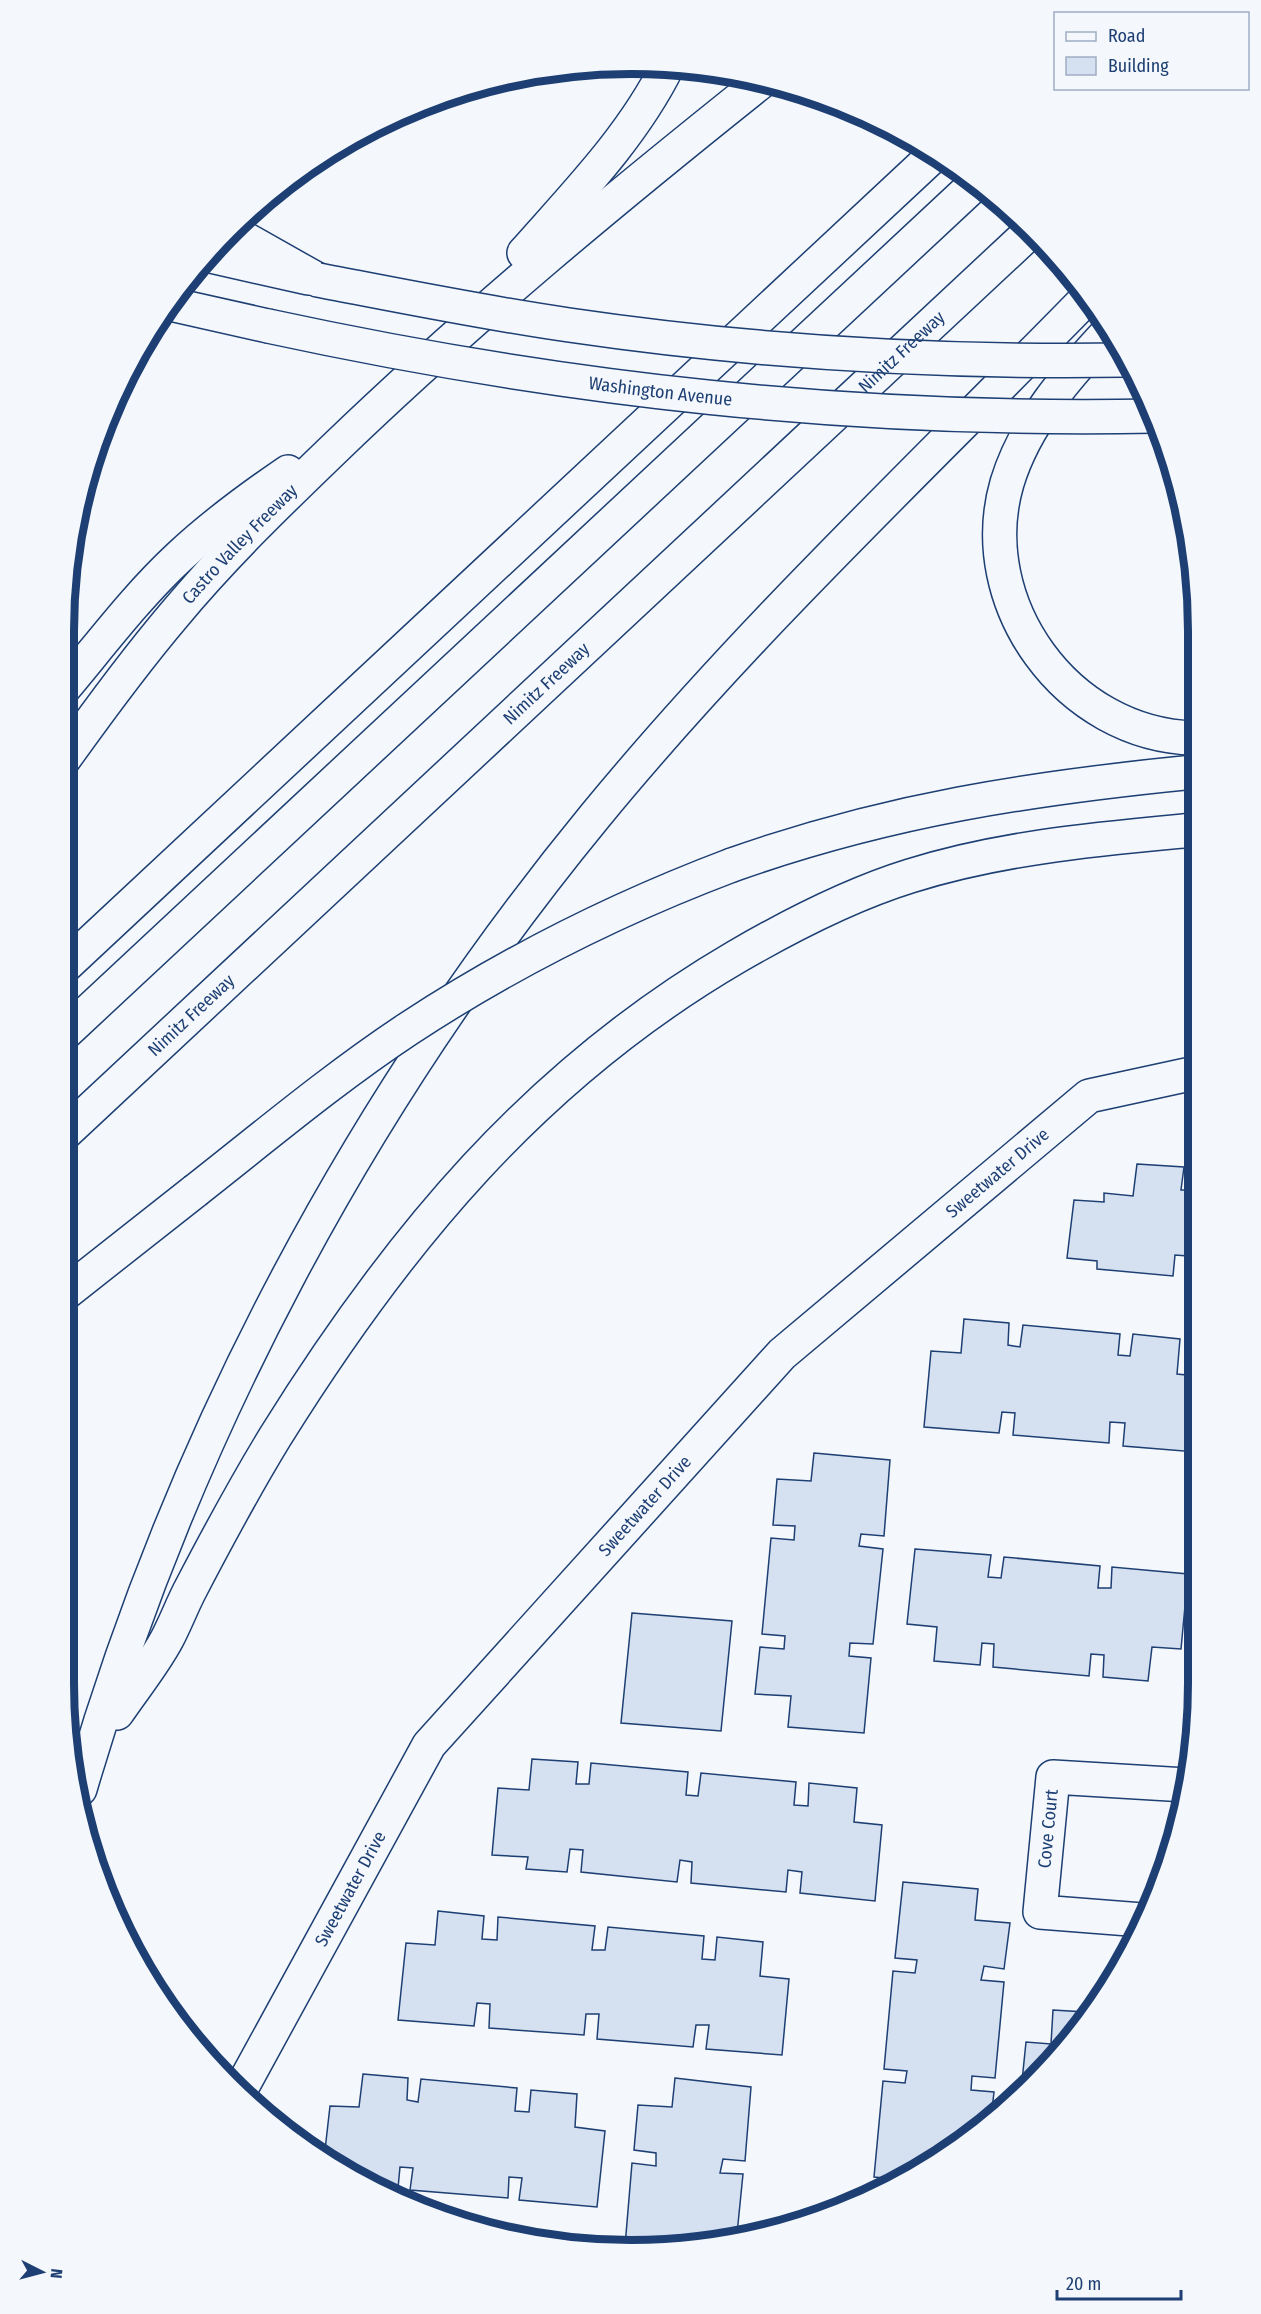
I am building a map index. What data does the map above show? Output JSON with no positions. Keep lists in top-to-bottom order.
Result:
{
  "streets": {
    "main road": [
      "Nimitz Freeway",
      "Washington Avenue",
      "Castro Valley Freeway",
      "Sweetwater Drive",
      "Cove Court"
    ]
  },
  "legend": ["Road", "Building"],
  "scale_bar": "20 m",
  "north": "right"
}
